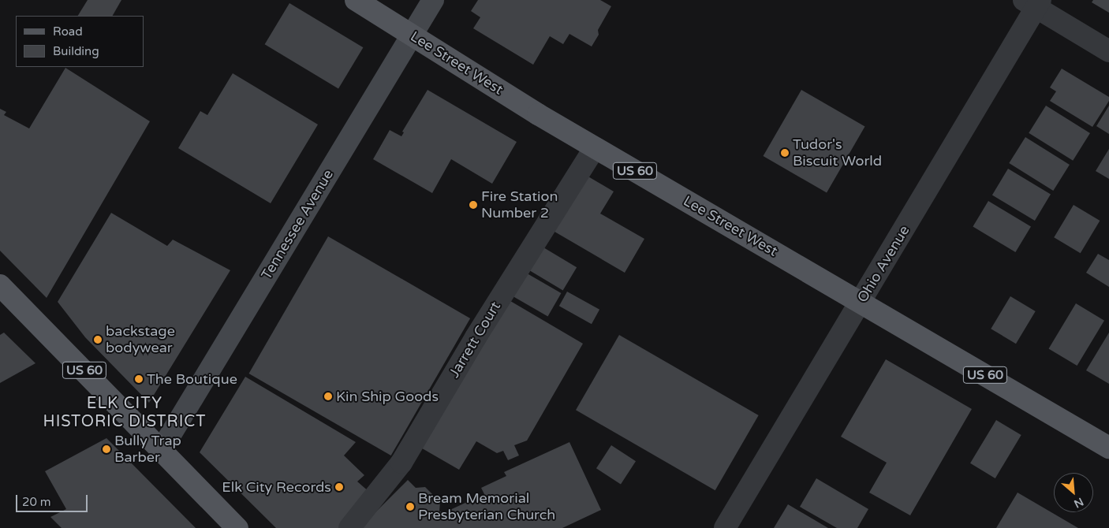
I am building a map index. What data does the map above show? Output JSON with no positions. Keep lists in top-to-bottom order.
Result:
{
  "streets": {
    "main road": ["Lee Street West", "US 60"],
    "street": ["Tennessee Avenue", "Ohio Avenue", "Jarrett Court"]
  },
  "crossings": [
    ["Lee Street West", "Tennessee Avenue"],
    ["Lee Street West", "Ohio Avenue"],
    ["Lee Street West", "Jarrett Court"],
    ["US 60", "Tennessee Avenue"]
  ],
  "districts": ["ELK CITY HISTORIC DISTRICT"],
  "places": [
    "Tudor's Biscuit World",
    "Fire Station Number 2",
    "backstage bodywear",
    "The Boutique",
    "Kin Ship Goods",
    "Bully Trap Barber",
    "Elk City Records",
    "Bream Memorial Presbyterian Church"
  ],
  "legend": ["Road", "Building"],
  "scale_bar": "20 m",
  "north": "bottom right"
}
